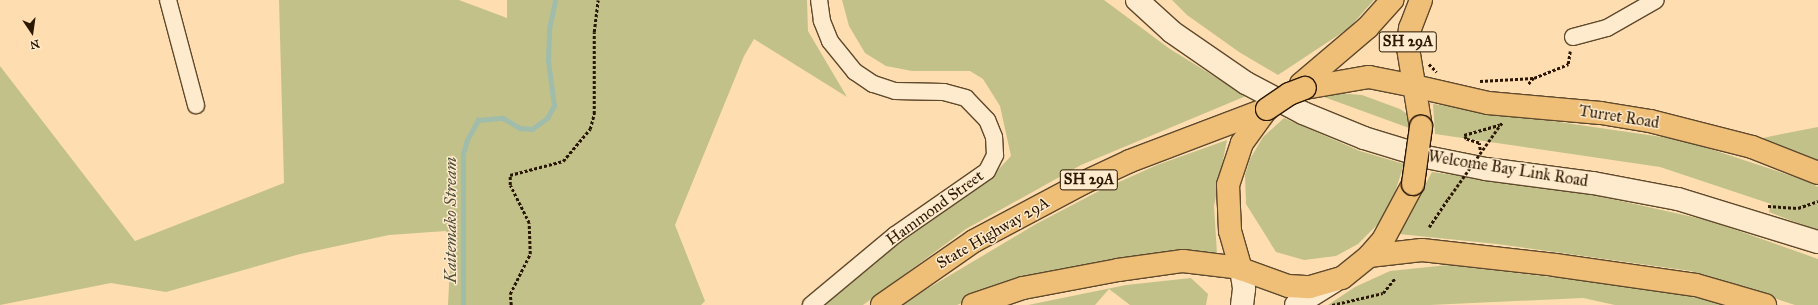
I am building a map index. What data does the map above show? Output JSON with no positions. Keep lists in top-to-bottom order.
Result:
{
  "streets": {
    "main road": [
      "SH 29A",
      "Turret Road",
      "Welcome Bay Link Road",
      "State Highway 29A"
    ],
    "street": ["Hammond Street"]
  },
  "crossings": [
    ["SH 29A", "Turret Road"],
    ["SH 29A", "State Highway 29A"]
  ],
  "water": ["Kaitemako Stream"],
  "north": "bottom"
}
